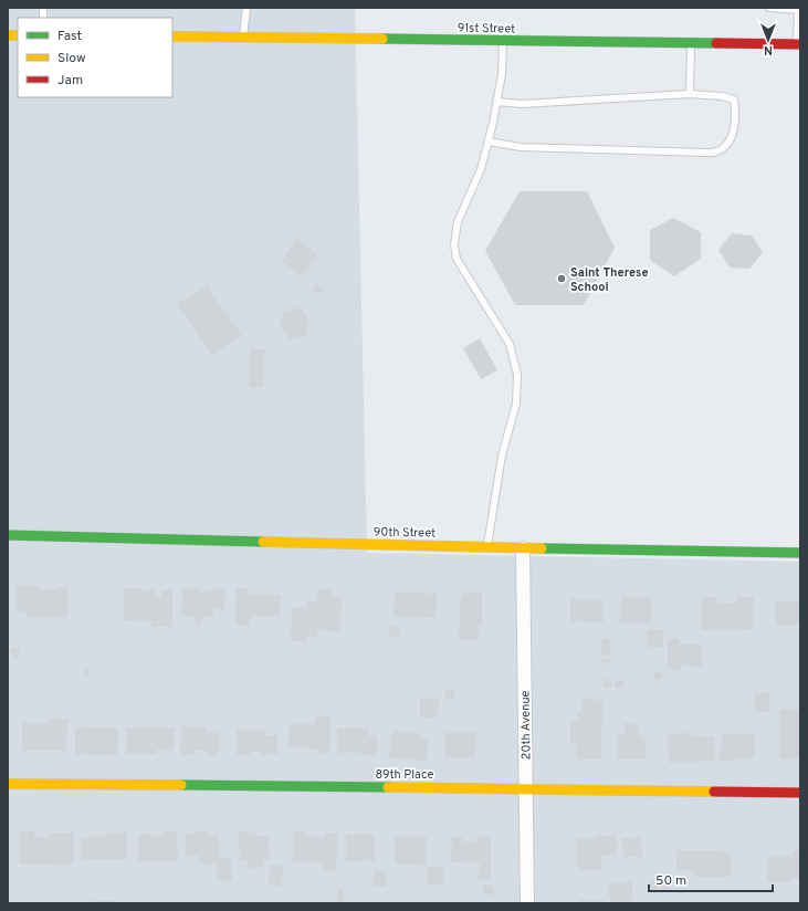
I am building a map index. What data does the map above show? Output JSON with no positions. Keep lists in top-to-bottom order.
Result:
{
  "streets": {
    "street": [
      "91st Street",
      "90th Street",
      "20th Avenue",
      "89th Place"
    ]
  },
  "crossings": [
    ["90th Street", "20th Avenue"],
    ["20th Avenue", "89th Place"]
  ],
  "places": ["Saint Therese School"],
  "legend": ["Fast", "Slow", "Jam"],
  "scale_bar": "50 m",
  "north": "bottom"
}
